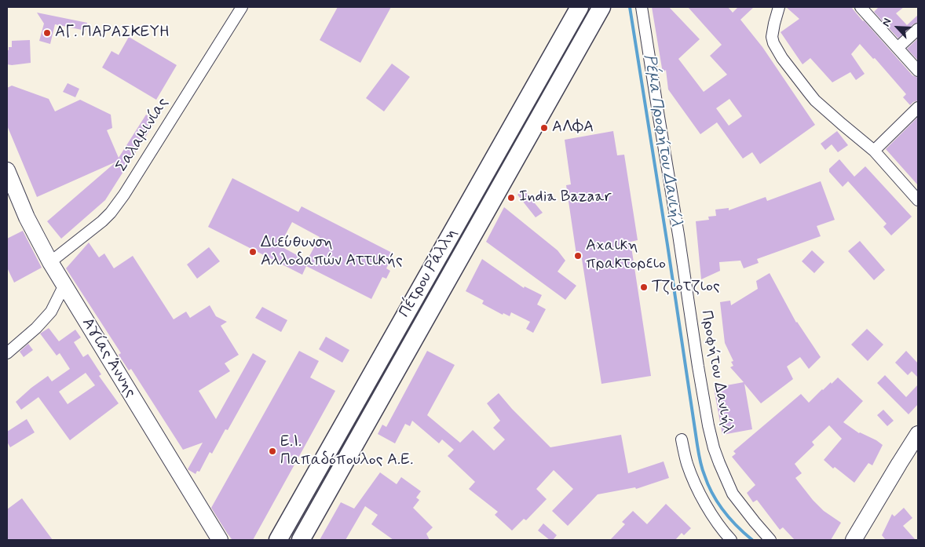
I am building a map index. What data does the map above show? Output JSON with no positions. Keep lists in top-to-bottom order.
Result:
{
  "streets": {
    "main road": ["Πέτρου Ράλλη"],
    "street": ["Σαλαμινίας", "Αγίας Άννης", "Προφήτου Δανιήλ"]
  },
  "crossings": [
    ["Σαλαμινίας", "Αγίας Άννης"]
  ],
  "water": ["Ρέμα Προφήτου Δανιήλ"],
  "places": [
    "ΑΓ. ΠΑΡΑΣΚΕΥΗ",
    "ΑΛΦΑ",
    "India Bazaar",
    "Διεύθυνση Αλλοδαπών Αττικής",
    "Αχαικη πρακτορειο",
    "Τζιοτζιος",
    "Ε.Ι. Παπαδόπουλος Α.Ε."
  ],
  "north": "top left"
}
